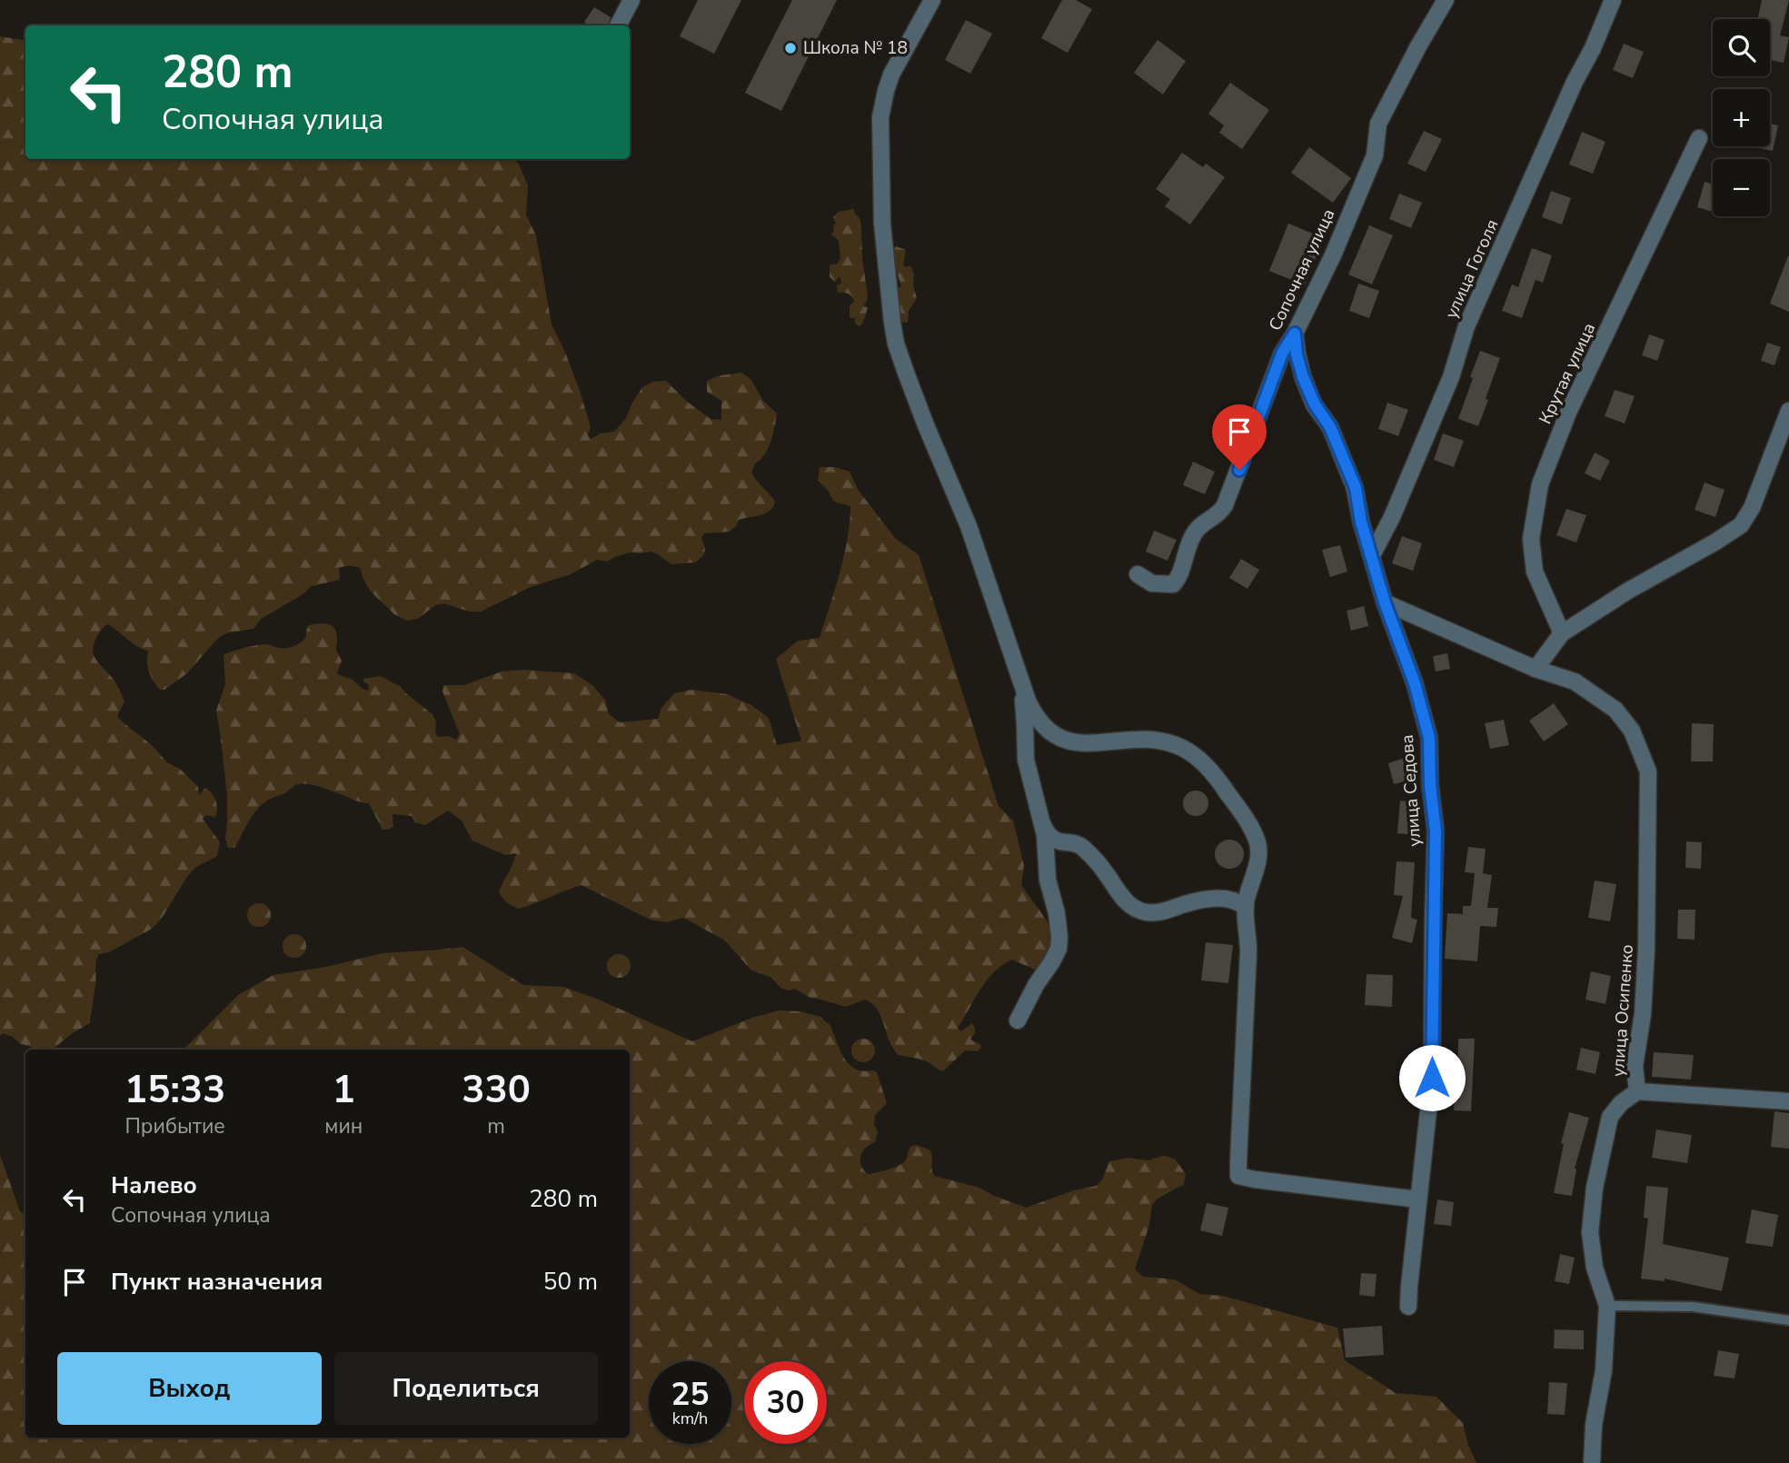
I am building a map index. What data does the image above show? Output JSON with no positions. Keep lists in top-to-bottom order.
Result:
{
  "streets": {
    "street": [
      "улица Гоголя",
      "Сопочная улица",
      "Крутая улица",
      "улица Седова",
      "улица Осипенко"
    ]
  },
  "crossings": [
    ["улица Гоголя", "улица Седова"],
    ["Сопочная улица", "улица Седова"]
  ],
  "places": ["Школа № 18"],
  "page": {
    "map_buttons": ["+", "−"],
    "turn": ["280 m", "Сопочная улица"],
    "eta": [
      "15:33",
      "Прибытие",
      "1",
      "мин",
      "330",
      "m"
    ],
    "list": [
      {
        "name": "Налево",
        "note": "Сопочная улица",
        "value": "280 m"
      },
      {
        "name": "Пункт назначения",
        "value": "50 m"
      }
    ],
    "buttons": ["Выход", "Поделиться"],
    "speed": "25 km/h",
    "limit": "30"
  }
}
